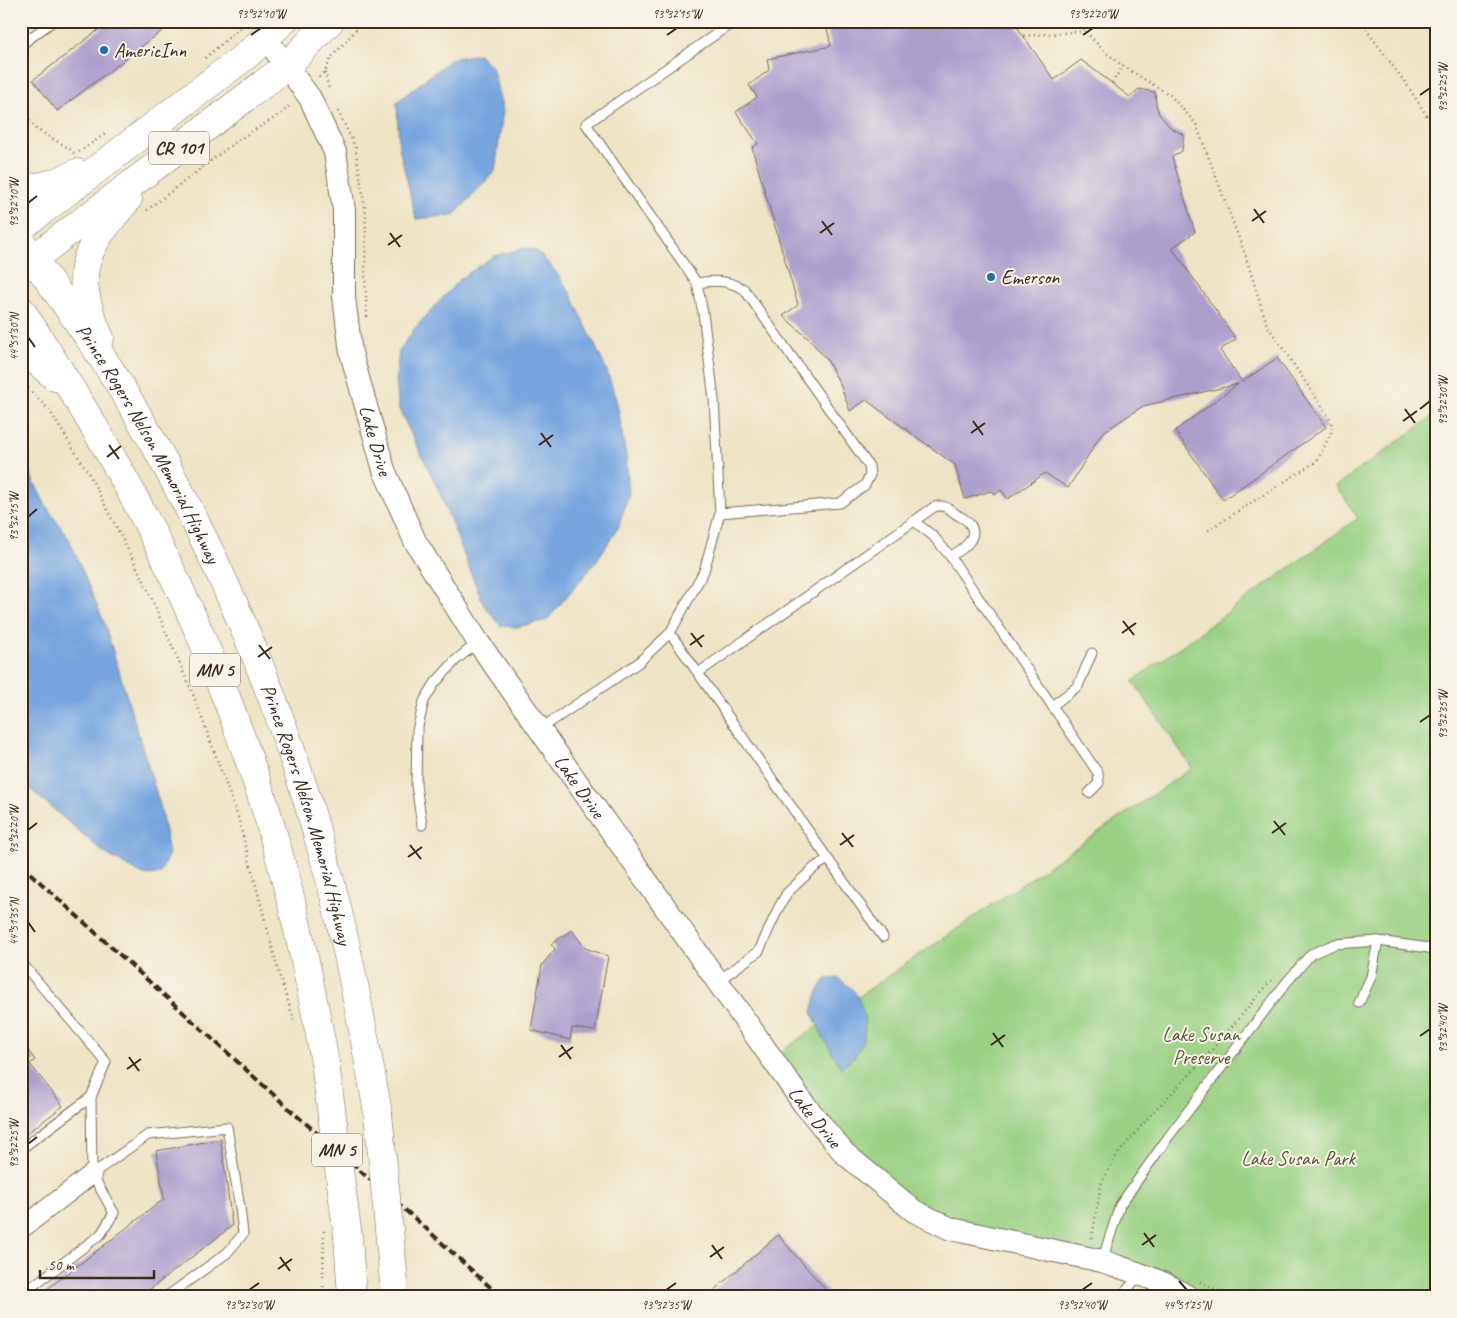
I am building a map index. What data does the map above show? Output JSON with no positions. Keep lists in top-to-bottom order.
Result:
{
  "streets": {
    "main road": ["CR 101", "Prince Rogers Nelson Memorial Highway", "MN 5"],
    "street": ["Lake Drive"]
  },
  "crossings": [
    ["CR 101", "Lake Drive"],
    ["CR 101", "Prince Rogers Nelson Memorial Highway"]
  ],
  "parks": ["Lake Susan Preserve", "Lake Susan Park"],
  "places": ["AmericInn", "Emerson"],
  "scale_bar": "50 m",
  "coordinates": [
    "93°32'10\"W",
    "93°32'15\"W",
    "93°32'20\"W",
    "93°32'25\"W",
    "44°51'30\"N",
    "93°32'30\"W",
    "93°32'35\"W",
    "44°51'35\"N",
    "93°32'40\"W",
    "44°51'25\"N"
  ]
}
